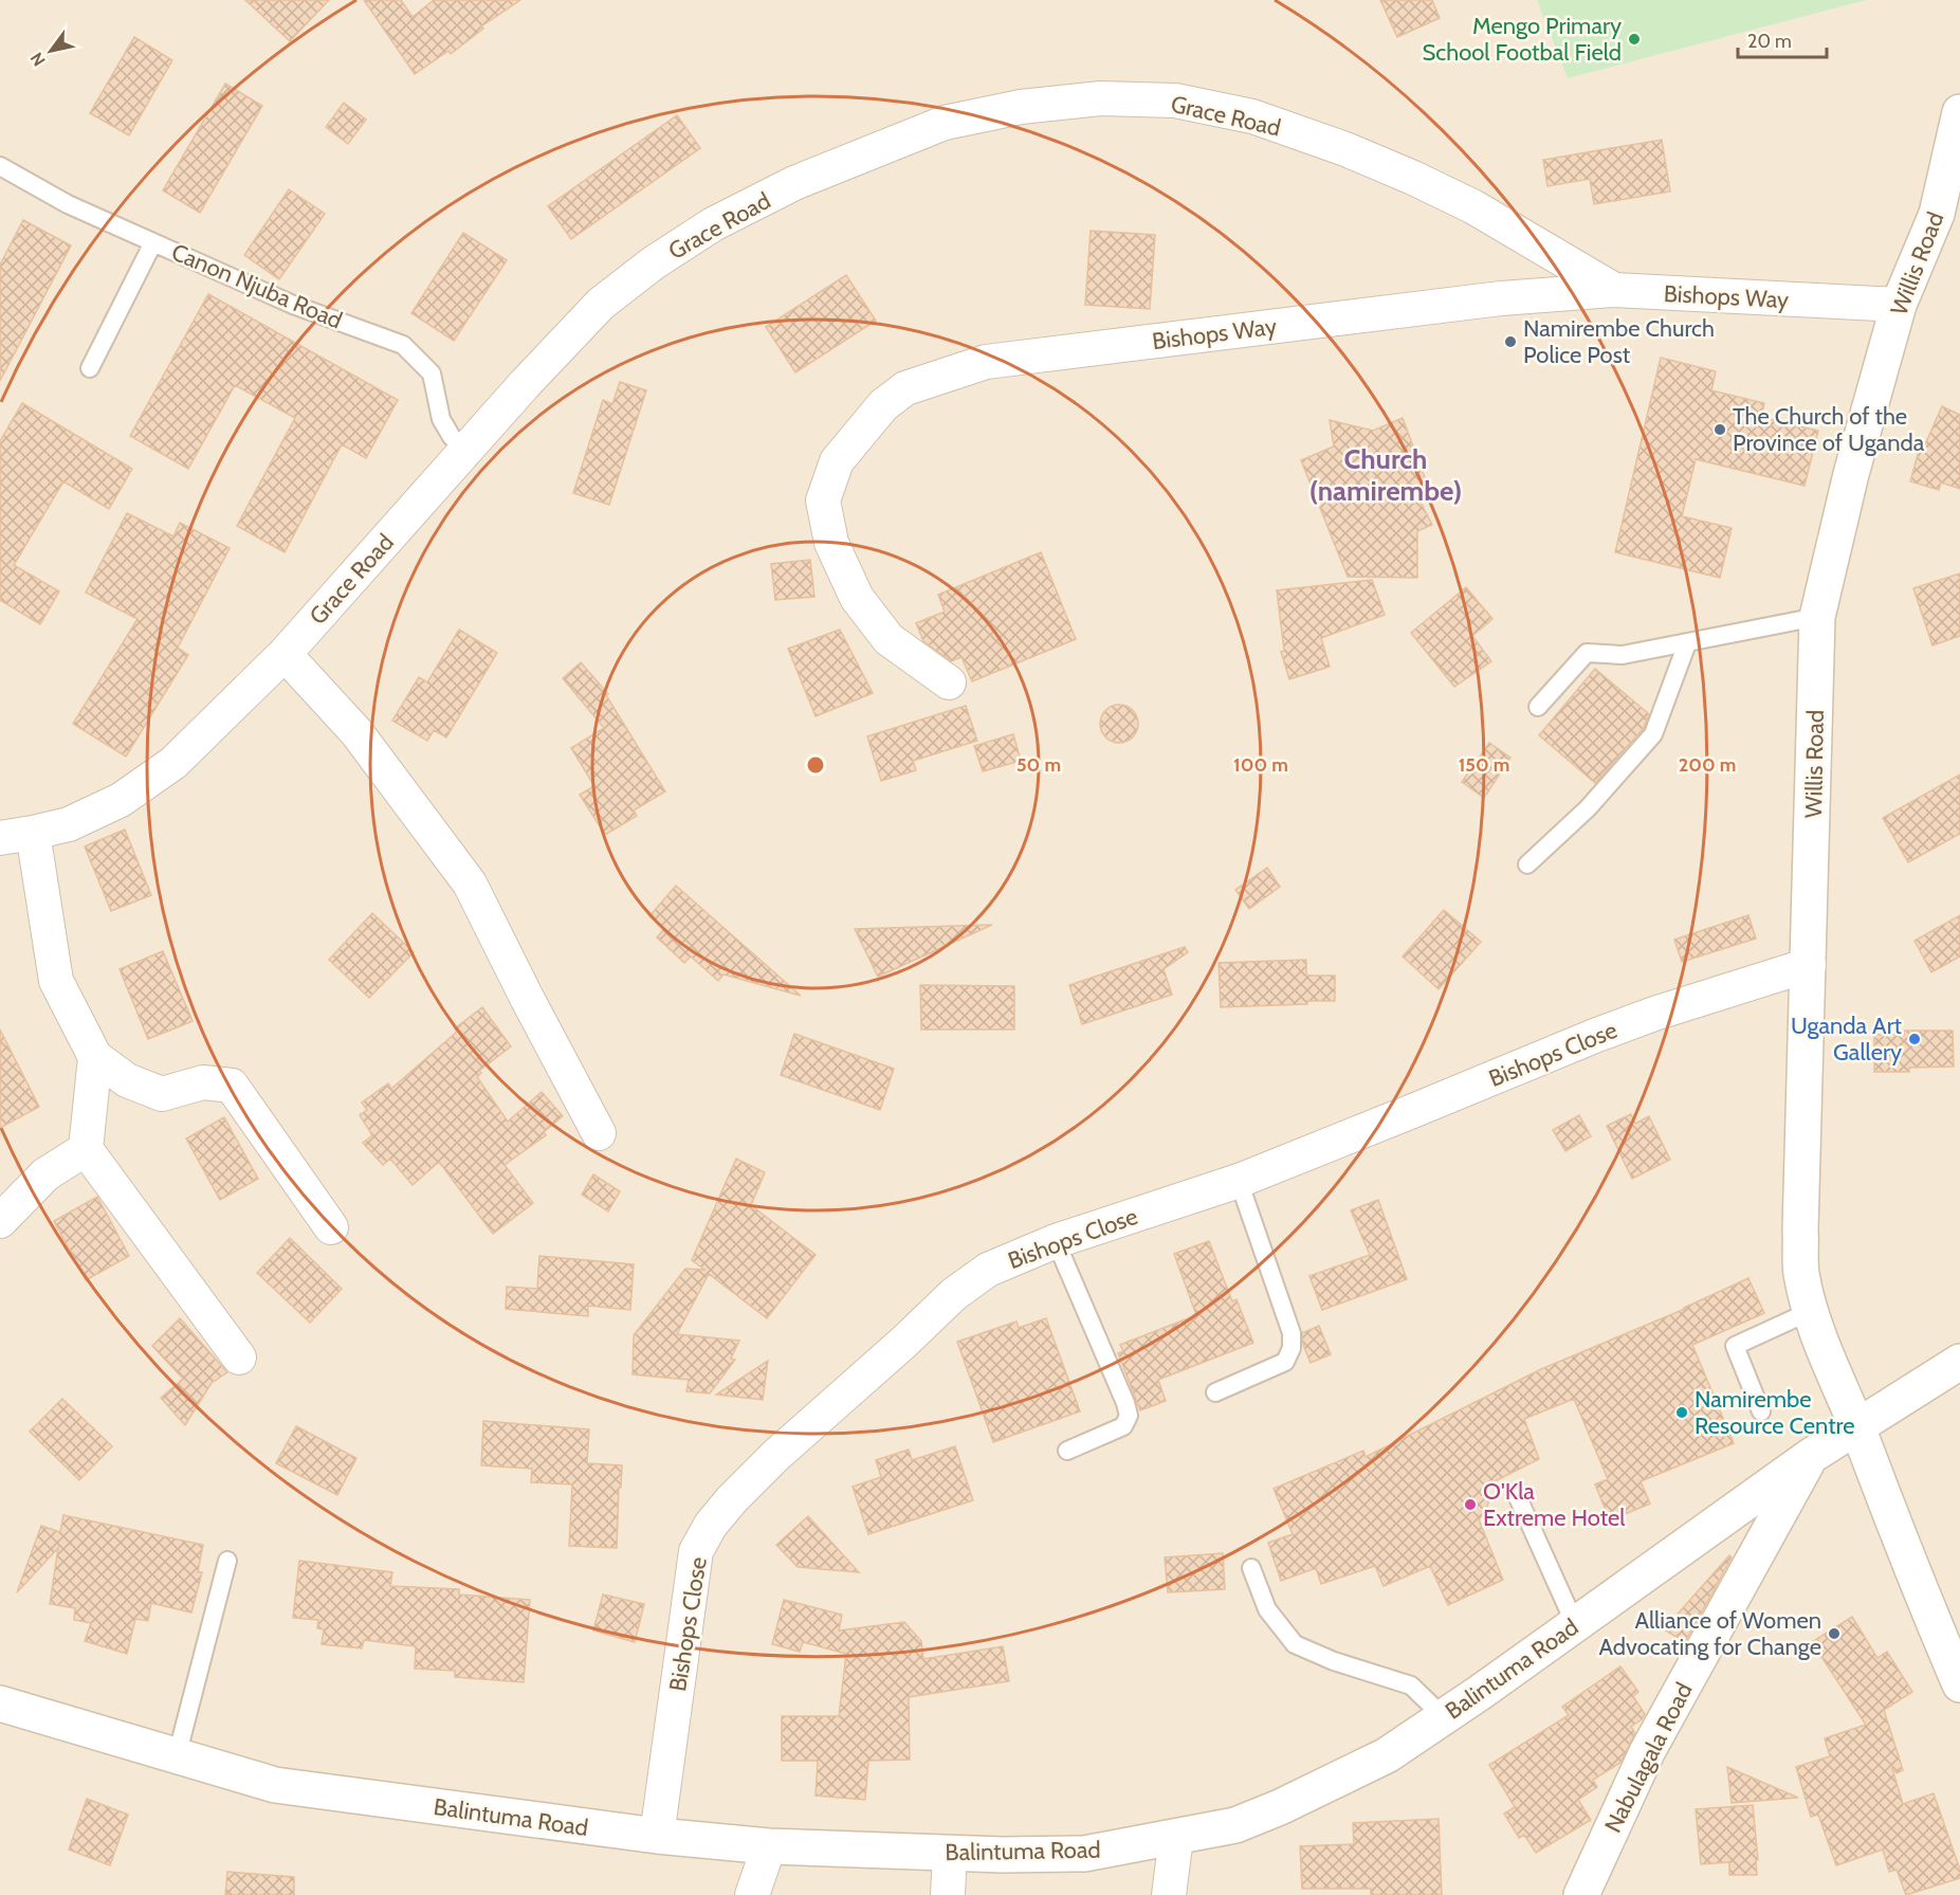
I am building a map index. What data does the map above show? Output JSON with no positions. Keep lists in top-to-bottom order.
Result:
{
  "streets": {
    "main road": ["Willis Road", "Balintuma Road", "Nabulagala Road"],
    "street": ["Grace Road", "Bishops Way", "Bishops Close"],
    "lane": ["Canon Njuba Road"]
  },
  "crossings": [
    ["Grace Road", "Canon Njuba Road"],
    ["Grace Road", "Bishops Way"],
    ["Willis Road", "Bishops Way"],
    ["Willis Road", "Bishops Close"],
    ["Willis Road", "Balintuma Road"],
    ["Bishops Close", "Balintuma Road"],
    ["Balintuma Road", "Nabulagala Road"]
  ],
  "districts": ["Church (namirembe)"],
  "places": [
    "Mengo Primary School Footbal Field",
    "Namirembe Church Police Post",
    "The Church of the Province of Uganda",
    "Uganda Art Gallery",
    "Namirembe Resource Centre",
    "O'Kla Extreme Hotel",
    "Alliance of Women Advocating for Change"
  ],
  "scale_bar": "20 m",
  "north": "bottom left",
  "rings": [
    "50 m",
    "100 m",
    "150 m",
    "200 m"
  ]
}
